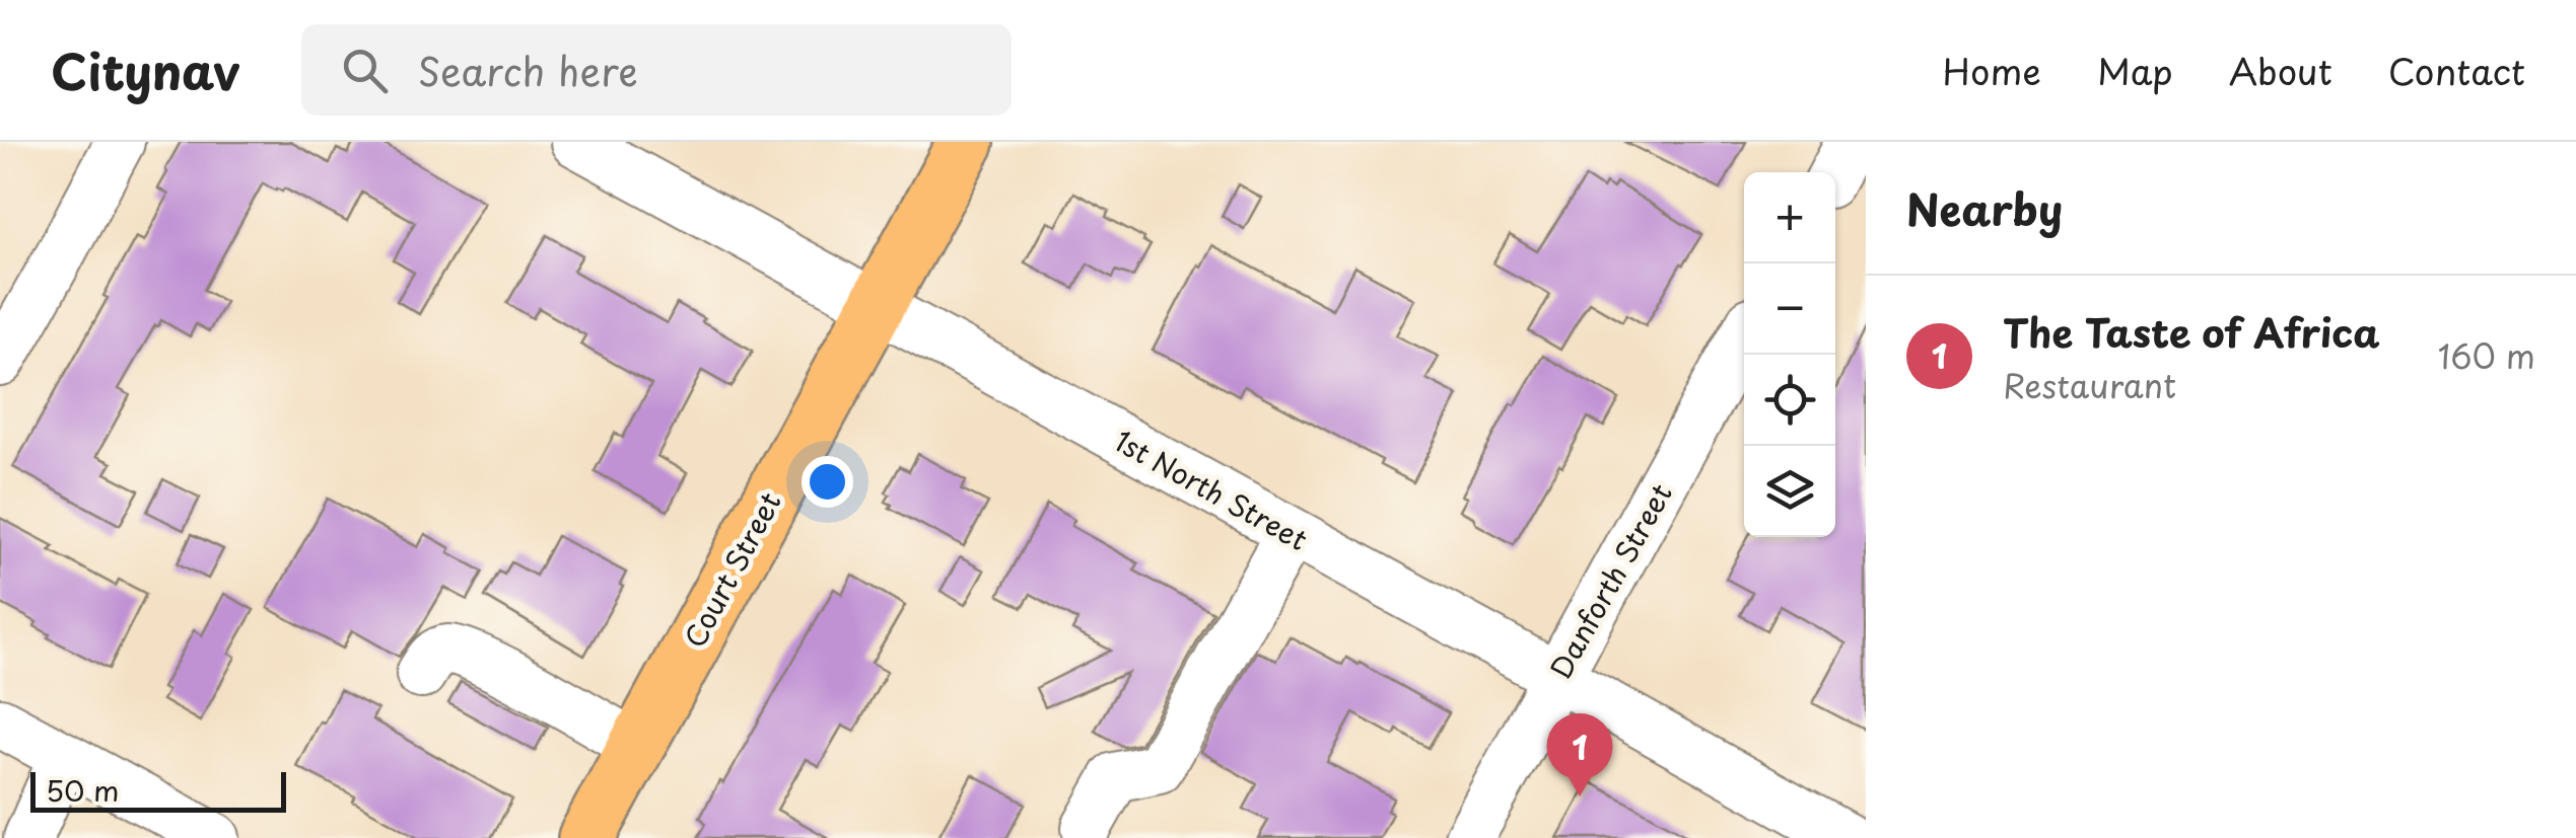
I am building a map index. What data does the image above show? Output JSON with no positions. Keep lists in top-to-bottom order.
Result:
{
  "streets": {
    "main road": ["Court Street"],
    "street": ["1st North Street", "Danforth Street"]
  },
  "crossings": [
    ["1st North Street", "Court Street"],
    ["1st North Street", "Danforth Street"]
  ],
  "scale_bar": "50 m",
  "page": {
    "header": "Citynav",
    "search": "Search here",
    "nav": [
      "Home",
      "Map",
      "About",
      "Contact"
    ],
    "heading": "Nearby",
    "map_buttons": ["+", "−"],
    "list": [
      {
        "mark": "1",
        "name": "The Taste of Africa",
        "note": "Restaurant",
        "value": "160 m"
      }
    ],
    "pins": "1",
    "scale": "50 m"
  }
}
